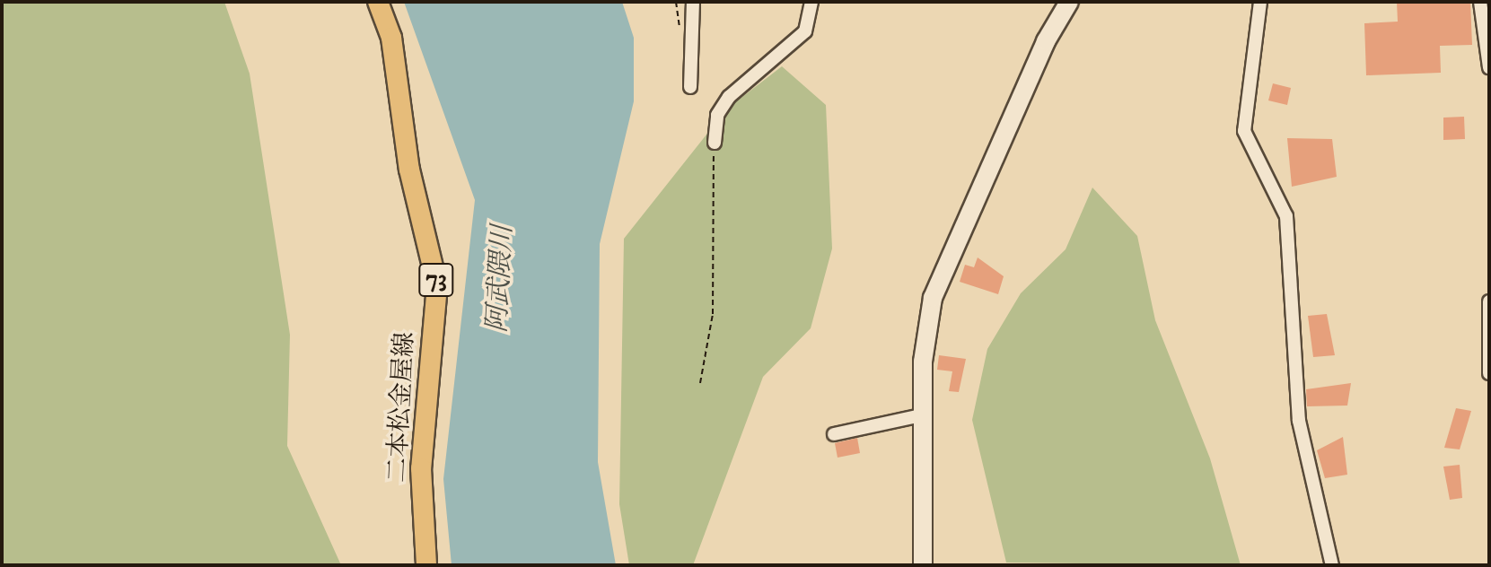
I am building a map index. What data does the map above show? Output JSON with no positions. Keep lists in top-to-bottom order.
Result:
{
  "streets": {
    "main road": ["73", "二本松金屋線"]
  },
  "water": ["阿武隈川"]
}
